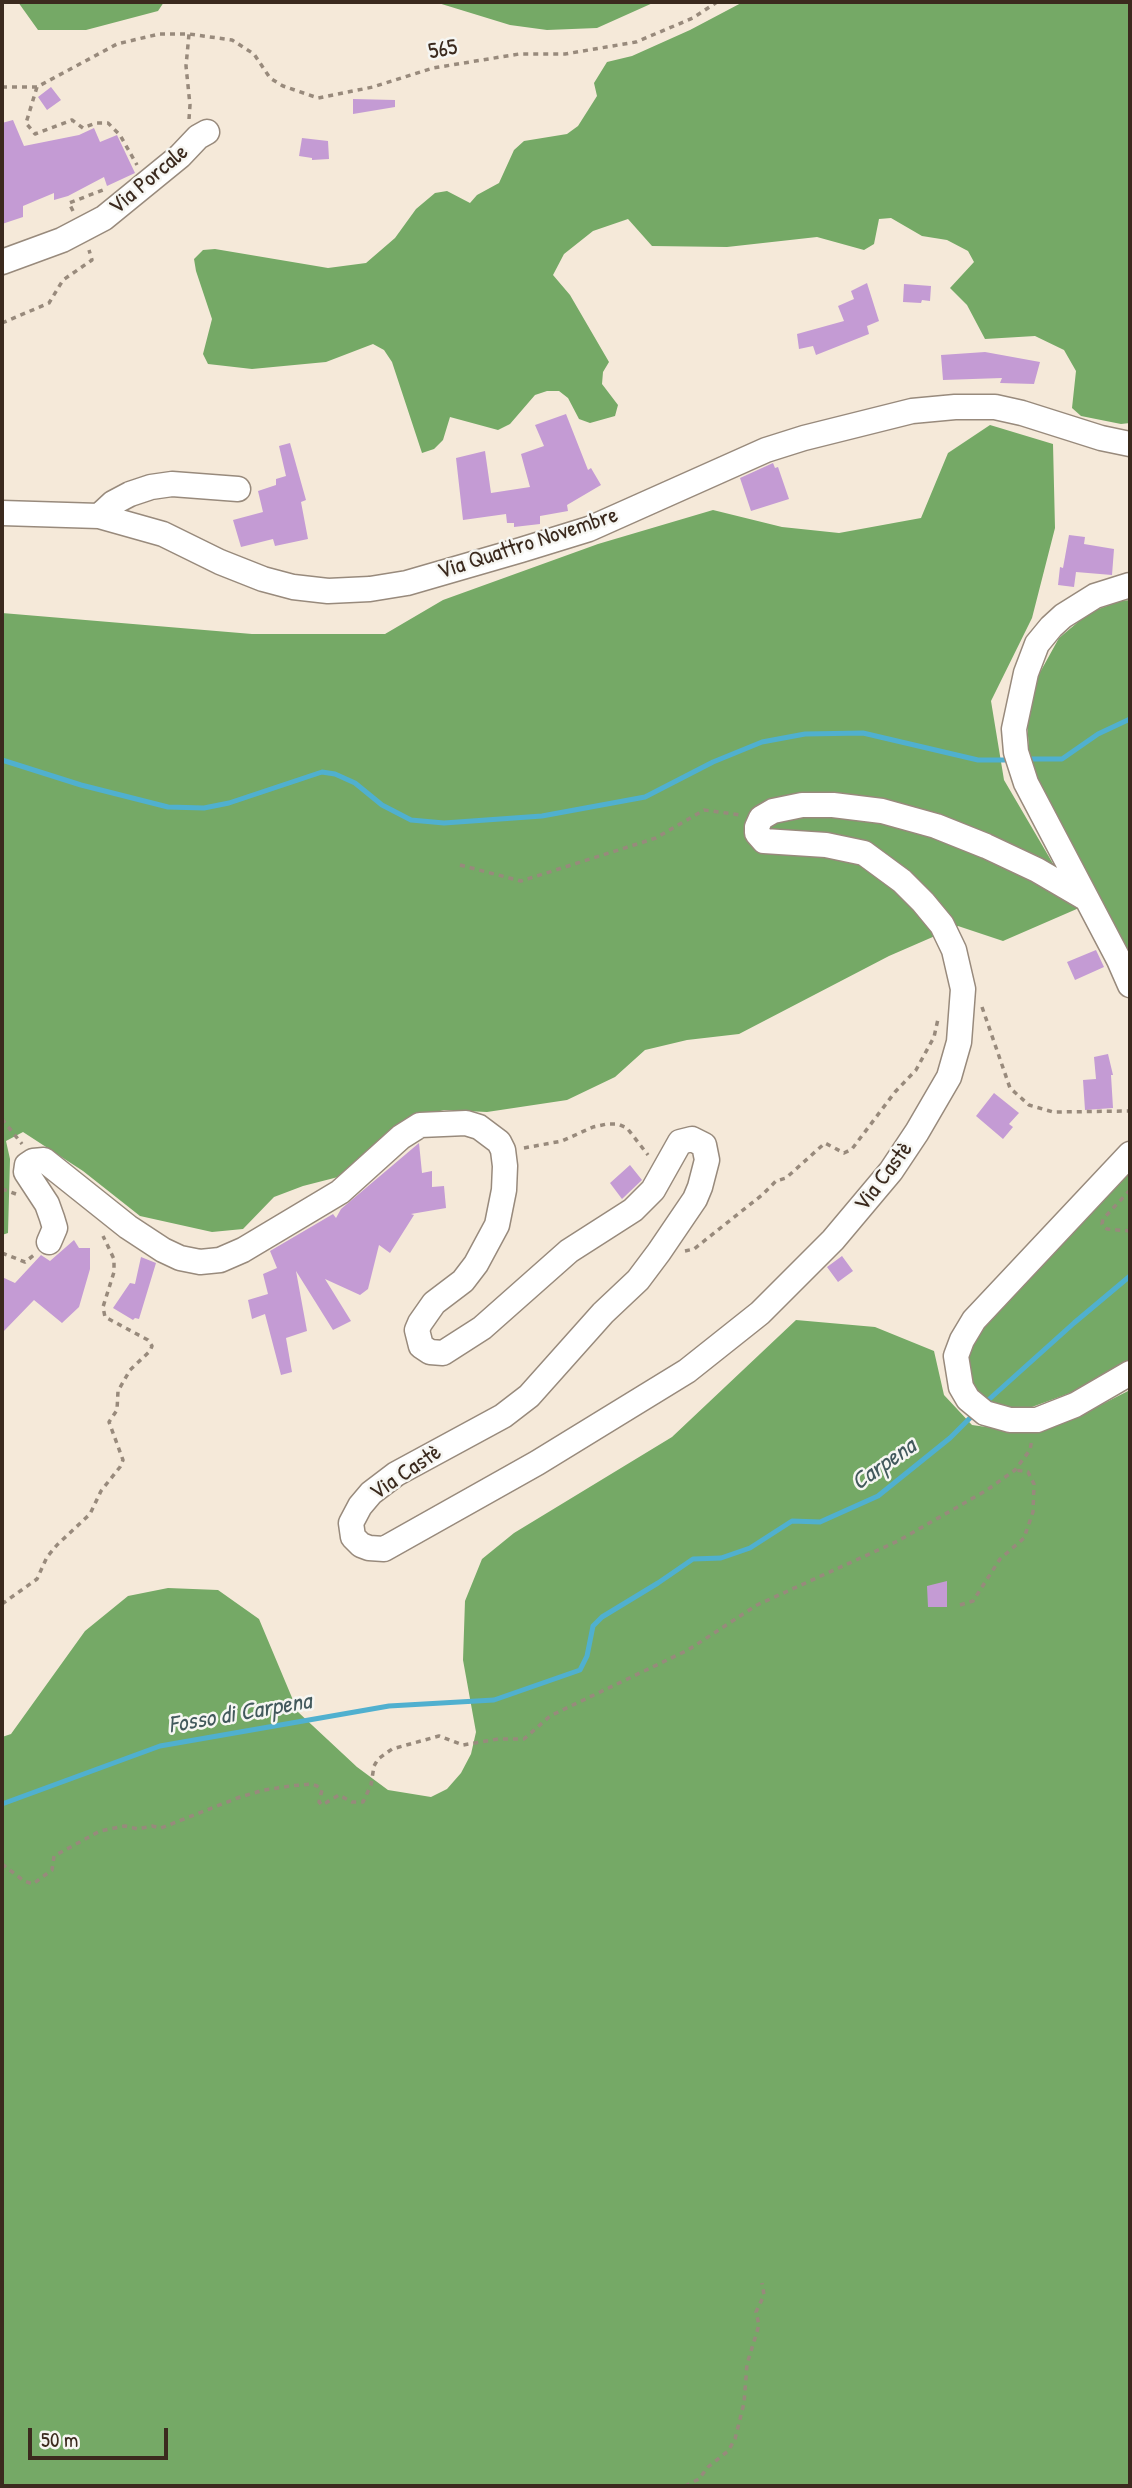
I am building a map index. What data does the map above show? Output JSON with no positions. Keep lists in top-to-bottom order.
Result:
{
  "streets": {
    "street": ["Via Porcale", "Via Quattro Novembre", "Via Castè"],
    "path": ["565"]
  },
  "crossings": [
    ["565", "Via Porcale"]
  ],
  "water": ["Carpena", "Fosso di Carpena"],
  "scale_bar": "50 m"
}
